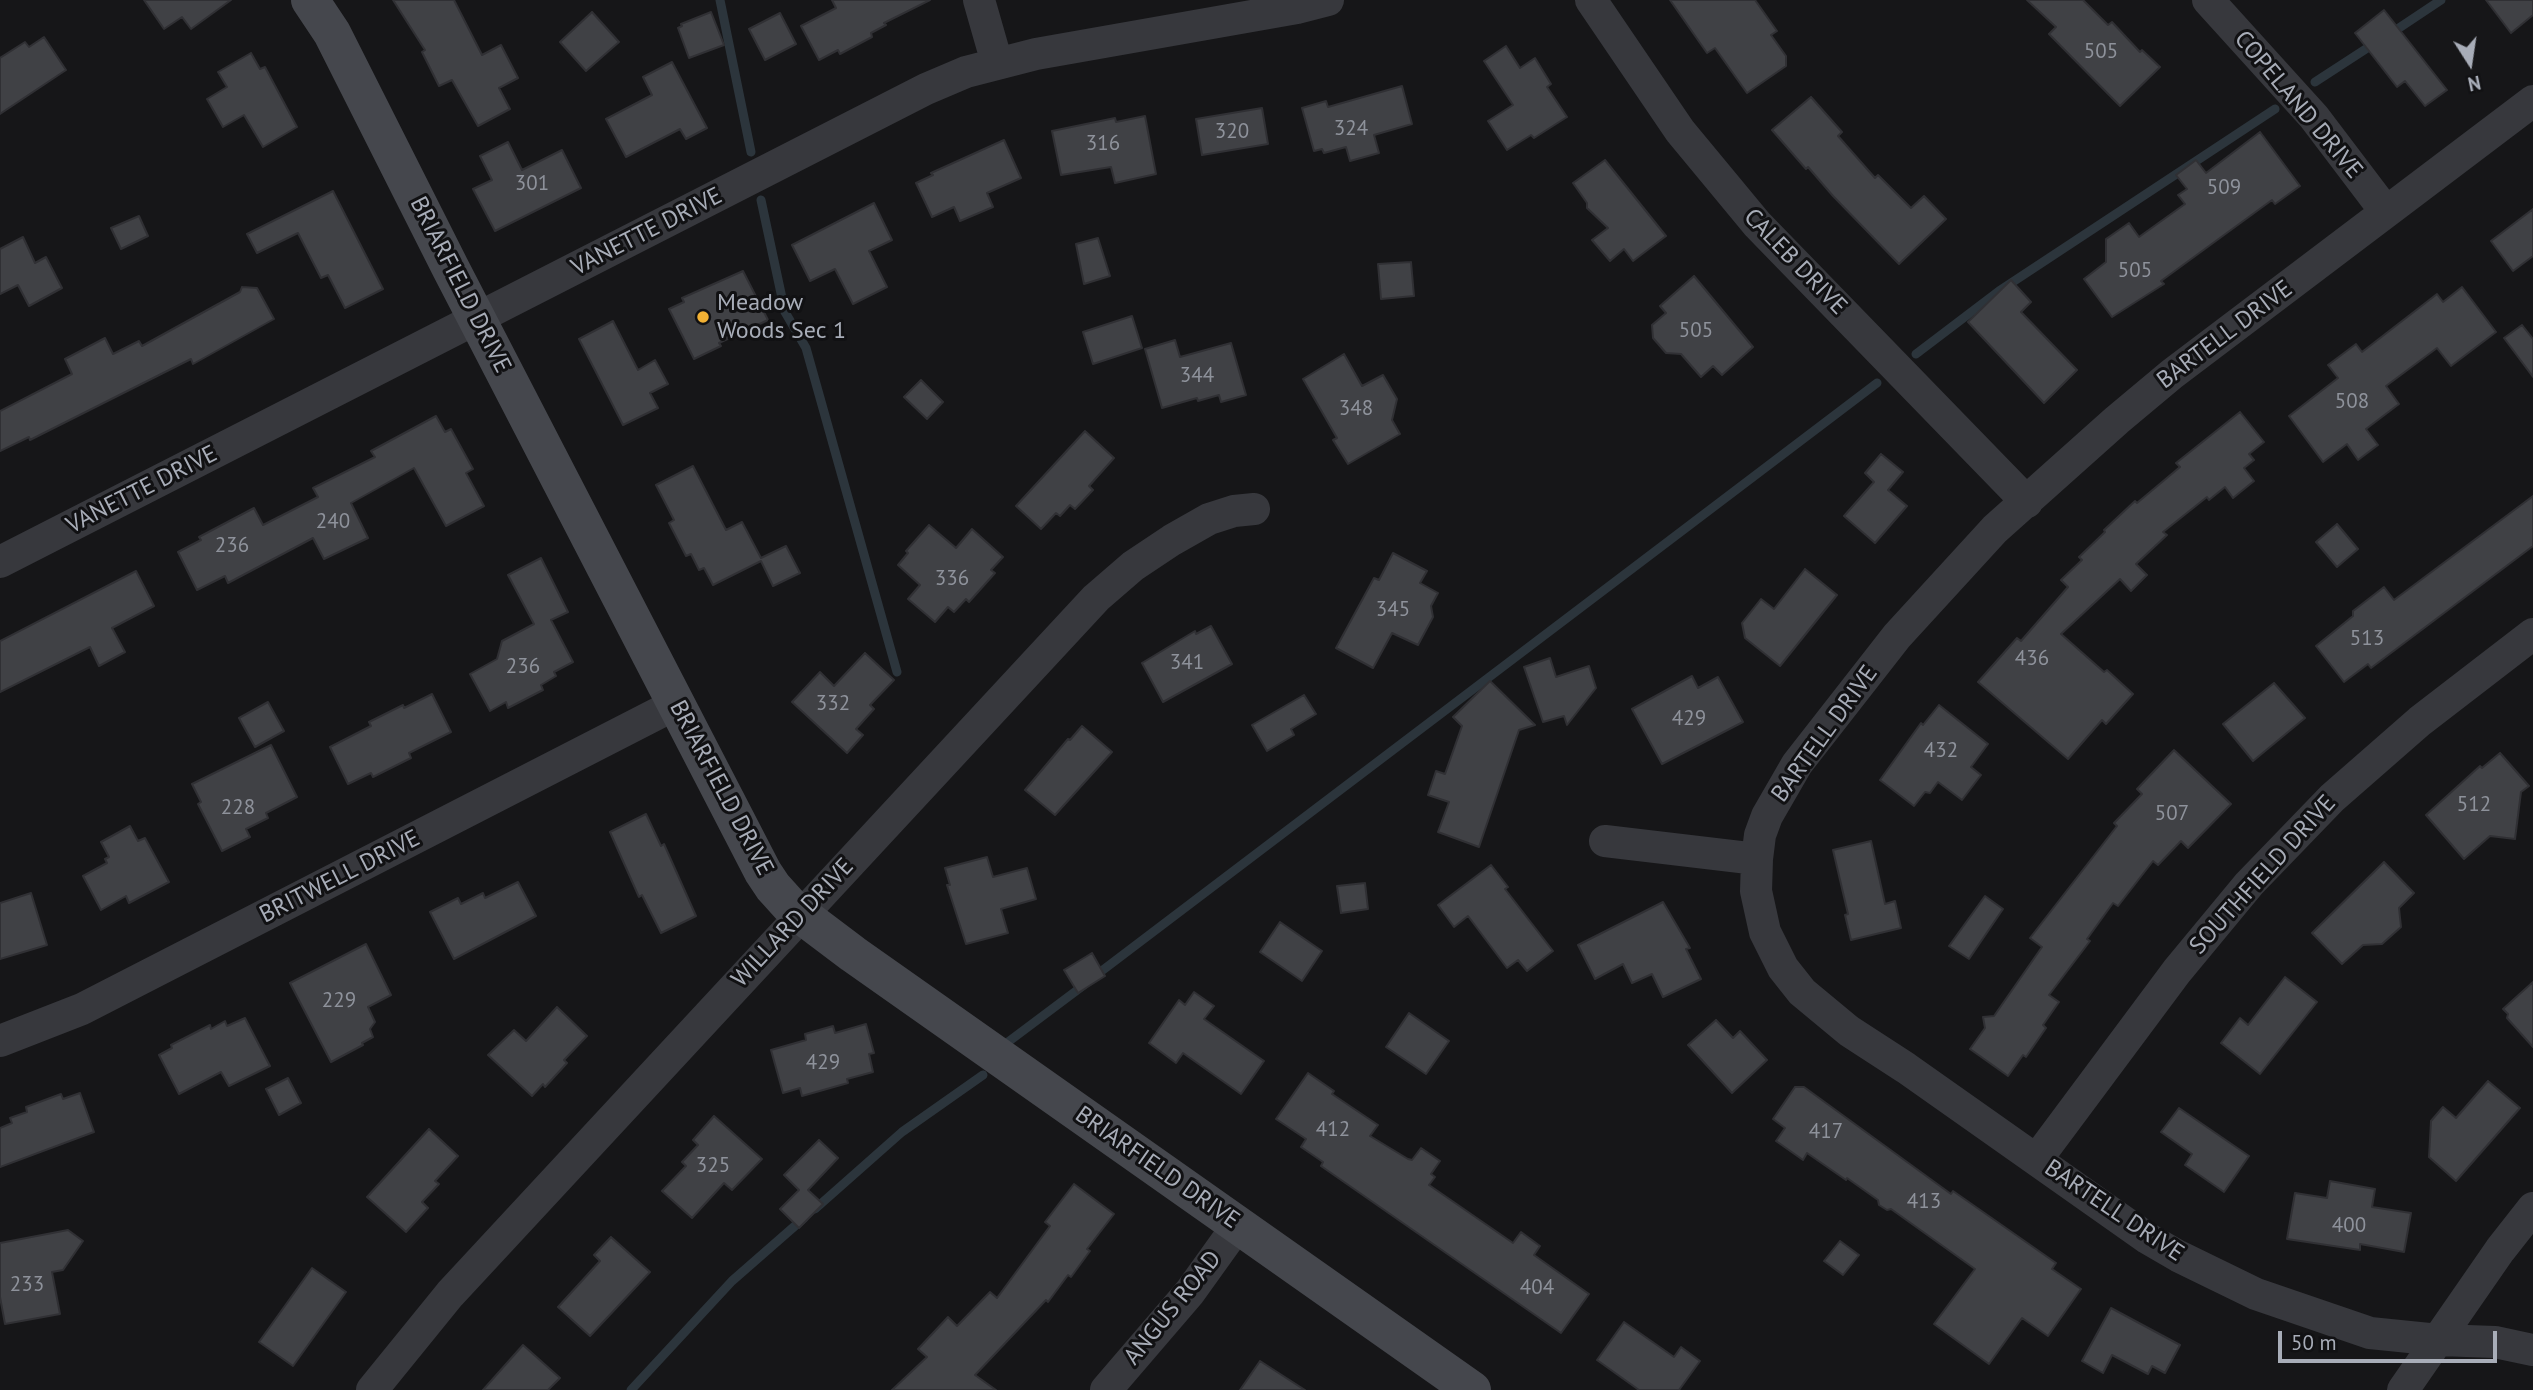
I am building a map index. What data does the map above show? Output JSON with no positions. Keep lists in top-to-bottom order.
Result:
{
  "streets": {
    "street": [
      "COPELAND DRIVE",
      "VANETTE DRIVE",
      "CALEB DRIVE",
      "BRIARFIELD DRIVE",
      "BARTELL DRIVE",
      "SOUTHFIELD DRIVE",
      "BRITWELL DRIVE",
      "WILLARD DRIVE",
      "ANGUS ROAD"
    ]
  },
  "crossings": [
    ["COPELAND DRIVE", "BARTELL DRIVE"],
    ["VANETTE DRIVE", "BRIARFIELD DRIVE"],
    ["CALEB DRIVE", "BARTELL DRIVE"],
    ["BRIARFIELD DRIVE", "BRITWELL DRIVE"],
    ["BRIARFIELD DRIVE", "WILLARD DRIVE"],
    ["BRIARFIELD DRIVE", "ANGUS ROAD"],
    ["BARTELL DRIVE", "SOUTHFIELD DRIVE"]
  ],
  "places": ["Meadow Woods Sec 1"],
  "house_numbers": [
    "505",
    "324",
    "320",
    "316",
    "301",
    "509",
    "505",
    "505",
    "344",
    "508",
    "348",
    "240",
    "236",
    "336",
    "345",
    "513",
    "436",
    "341",
    "236",
    "332",
    "429",
    "432",
    "512",
    "228",
    "507",
    "229",
    "429",
    "412",
    "417",
    "325",
    "413",
    "400",
    "233",
    "404"
  ],
  "scale_bar": "50 m",
  "north": "bottom"
}
